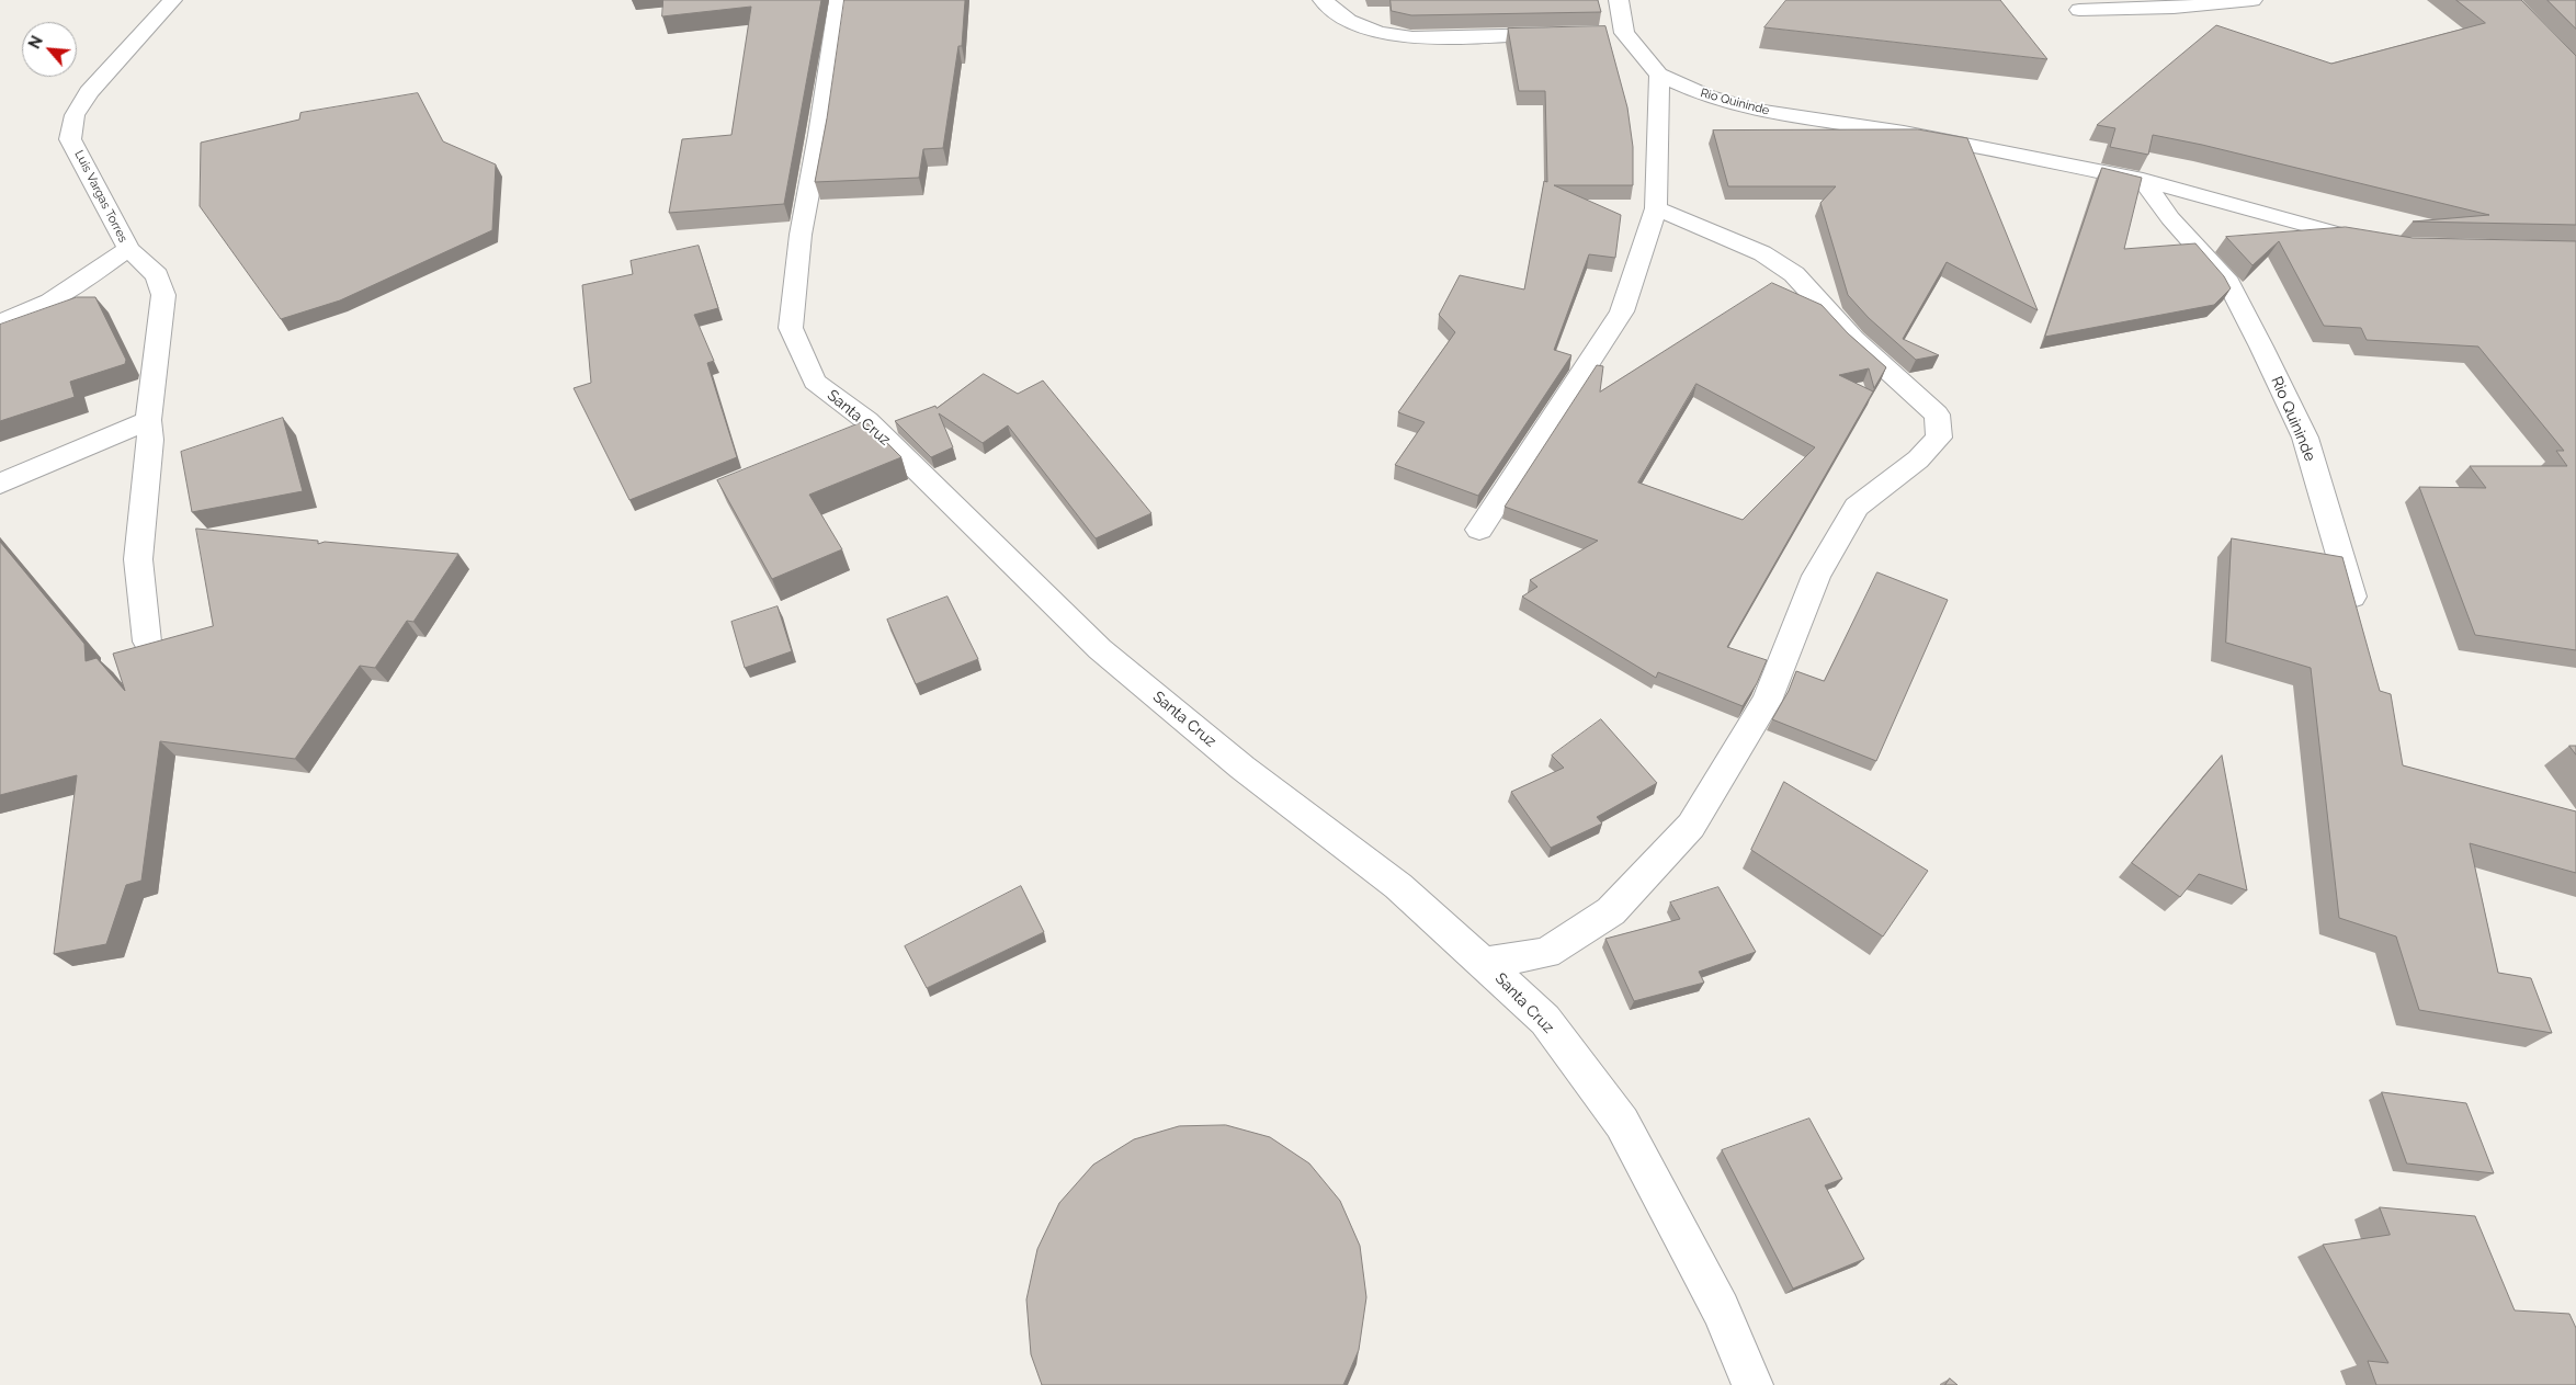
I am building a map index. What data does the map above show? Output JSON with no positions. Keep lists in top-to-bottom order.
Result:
{
  "streets": {
    "street": ["Rio Quininde", "Luis Vargas Torres", "Santa Cruz"]
  },
  "north": "top left"
}
